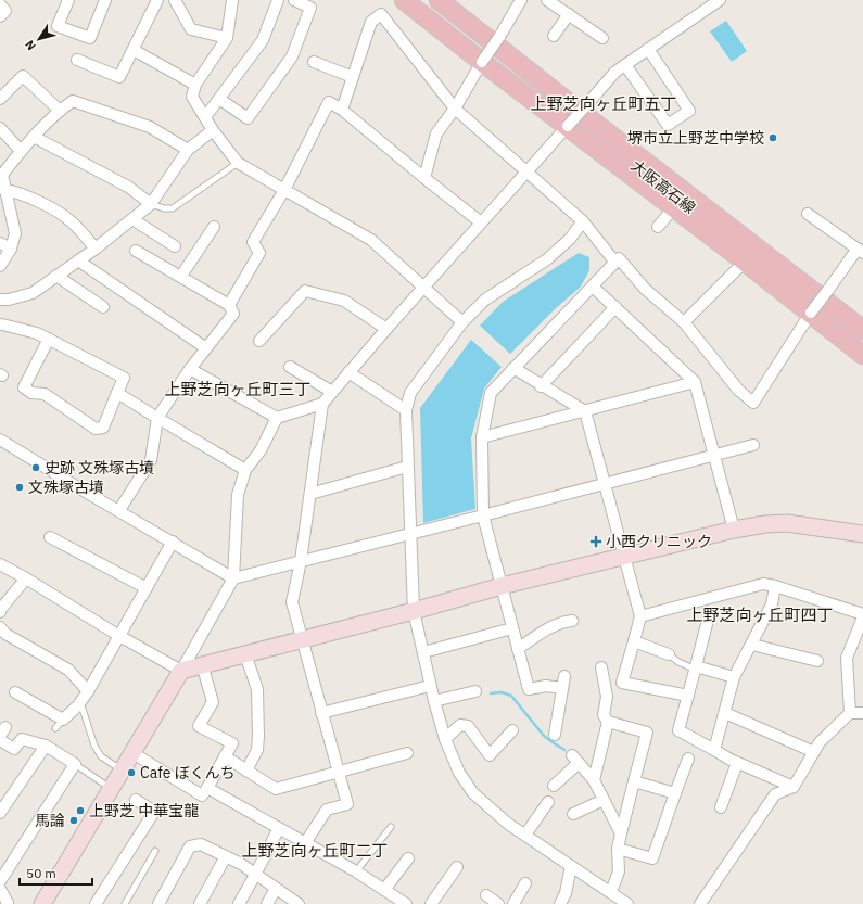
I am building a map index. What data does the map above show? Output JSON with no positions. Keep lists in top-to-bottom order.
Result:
{
  "streets": {
    "main road": ["大阪高石線"]
  },
  "districts": [
    "上野芝向ヶ丘町五丁",
    "上野芝向ヶ丘町三丁",
    "上野芝向ヶ丘町四丁",
    "上野芝向ヶ丘町二丁"
  ],
  "places": {
    "other": [
      "堺市立上野芝中学校",
      "史跡 文殊塚古墳",
      "文殊塚古墳",
      "Cafe ぼくんち",
      "上野芝 中華宝龍",
      "馬論"
    ],
    "health": ["小西クリニック"]
  },
  "scale_bar": "50 m",
  "north": "bottom left"
}
